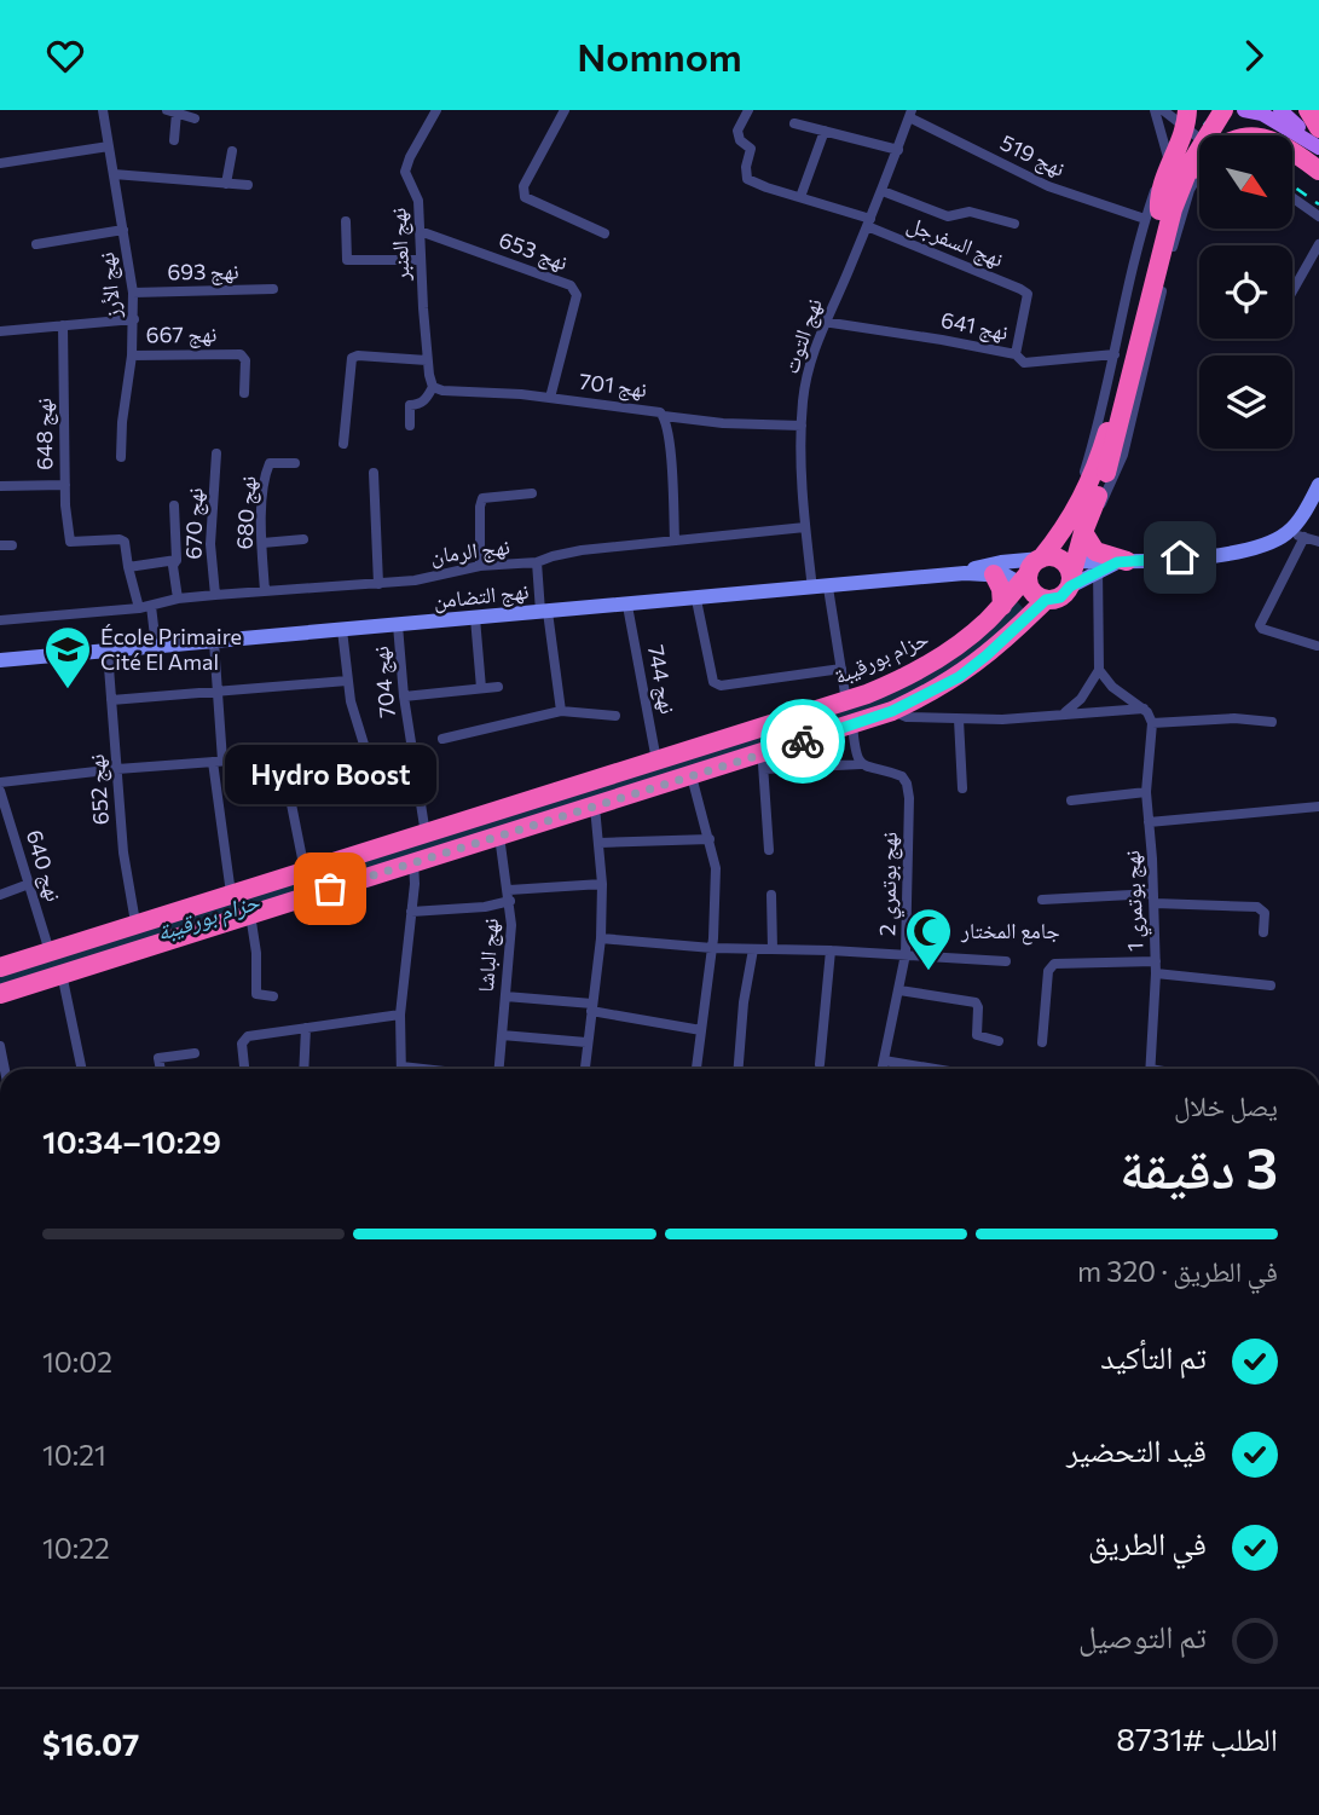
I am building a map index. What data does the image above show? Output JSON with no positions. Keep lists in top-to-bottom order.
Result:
{
  "streets": {
    "highway": ["حزام بورقيبة"],
    "street": [
      "نهج 519",
      "نهج السفرجل",
      "نهج العنبر",
      "نهج 653",
      "نهج 693",
      "نهج الأرز",
      "نهج 641",
      "نهج 667",
      "نهج التوت",
      "نهج 701",
      "نهج 648",
      "نهج 680",
      "نهج 670",
      "نهج الرمان",
      "نهج التضامن",
      "نهج 744",
      "نهج 704",
      "نهج 652",
      "نهج 640",
      "نهج بوتمري 2",
      "نهج بوتمري 1",
      "نهج الباشا"
    ]
  },
  "crossings": [
    ["نهج 519", "نهج التوت"],
    ["نهج السفرجل", "نهج 641"],
    ["نهج السفرجل", "نهج التوت"],
    ["نهج العنبر", "نهج 653"],
    ["نهج العنبر", "نهج 701"],
    ["نهج 653", "نهج 701"],
    ["نهج 693", "نهج الأرز"],
    ["نهج الأرز", "نهج 667"],
    ["نهج 641", "نهج التوت"],
    ["نهج التوت", "نهج الرمان"],
    ["نهج التوت", "نهج التضامن"],
    ["نهج التوت", "حزام بورقيبة"],
    ["نهج 701", "نهج الرمان"],
    ["نهج 680", "نهج الرمان"],
    ["نهج 670", "نهج الرمان"],
    ["نهج التضامن", "حزام بورقيبة"],
    ["نهج التضامن", "نهج 744"],
    ["نهج التضامن", "نهج 704"],
    ["نهج التضامن", "نهج 652"],
    ["حزام بورقيبة", "نهج 744"],
    ["حزام بورقيبة", "نهج 704"],
    ["حزام بورقيبة", "نهج 652"],
    ["حزام بورقيبة", "نهج 640"]
  ],
  "water": ["حزام بورقيبة"],
  "places": {
    "school or university": ["École Primaire Cité El Amal"],
    "other": ["Hydro Boost"],
    "mosque": ["جامع المختار"]
  },
  "north": "bottom right",
  "page": {
    "header": "Nomnom",
    "bubble": "Hydro Boost",
    "heading": ["3 دقيقة", "يصل خلال", "10:29–10:34"],
    "panel": ["الطلب #8731", "$16.07"],
    "bar": "في الطريق · 320 m",
    "list": [
      ["تم التأكيد", "10:02"],
      ["قيد التحضير", "10:21"],
      ["في الطريق", "10:22"],
      "تم التوصيل"
    ]
  }
}
